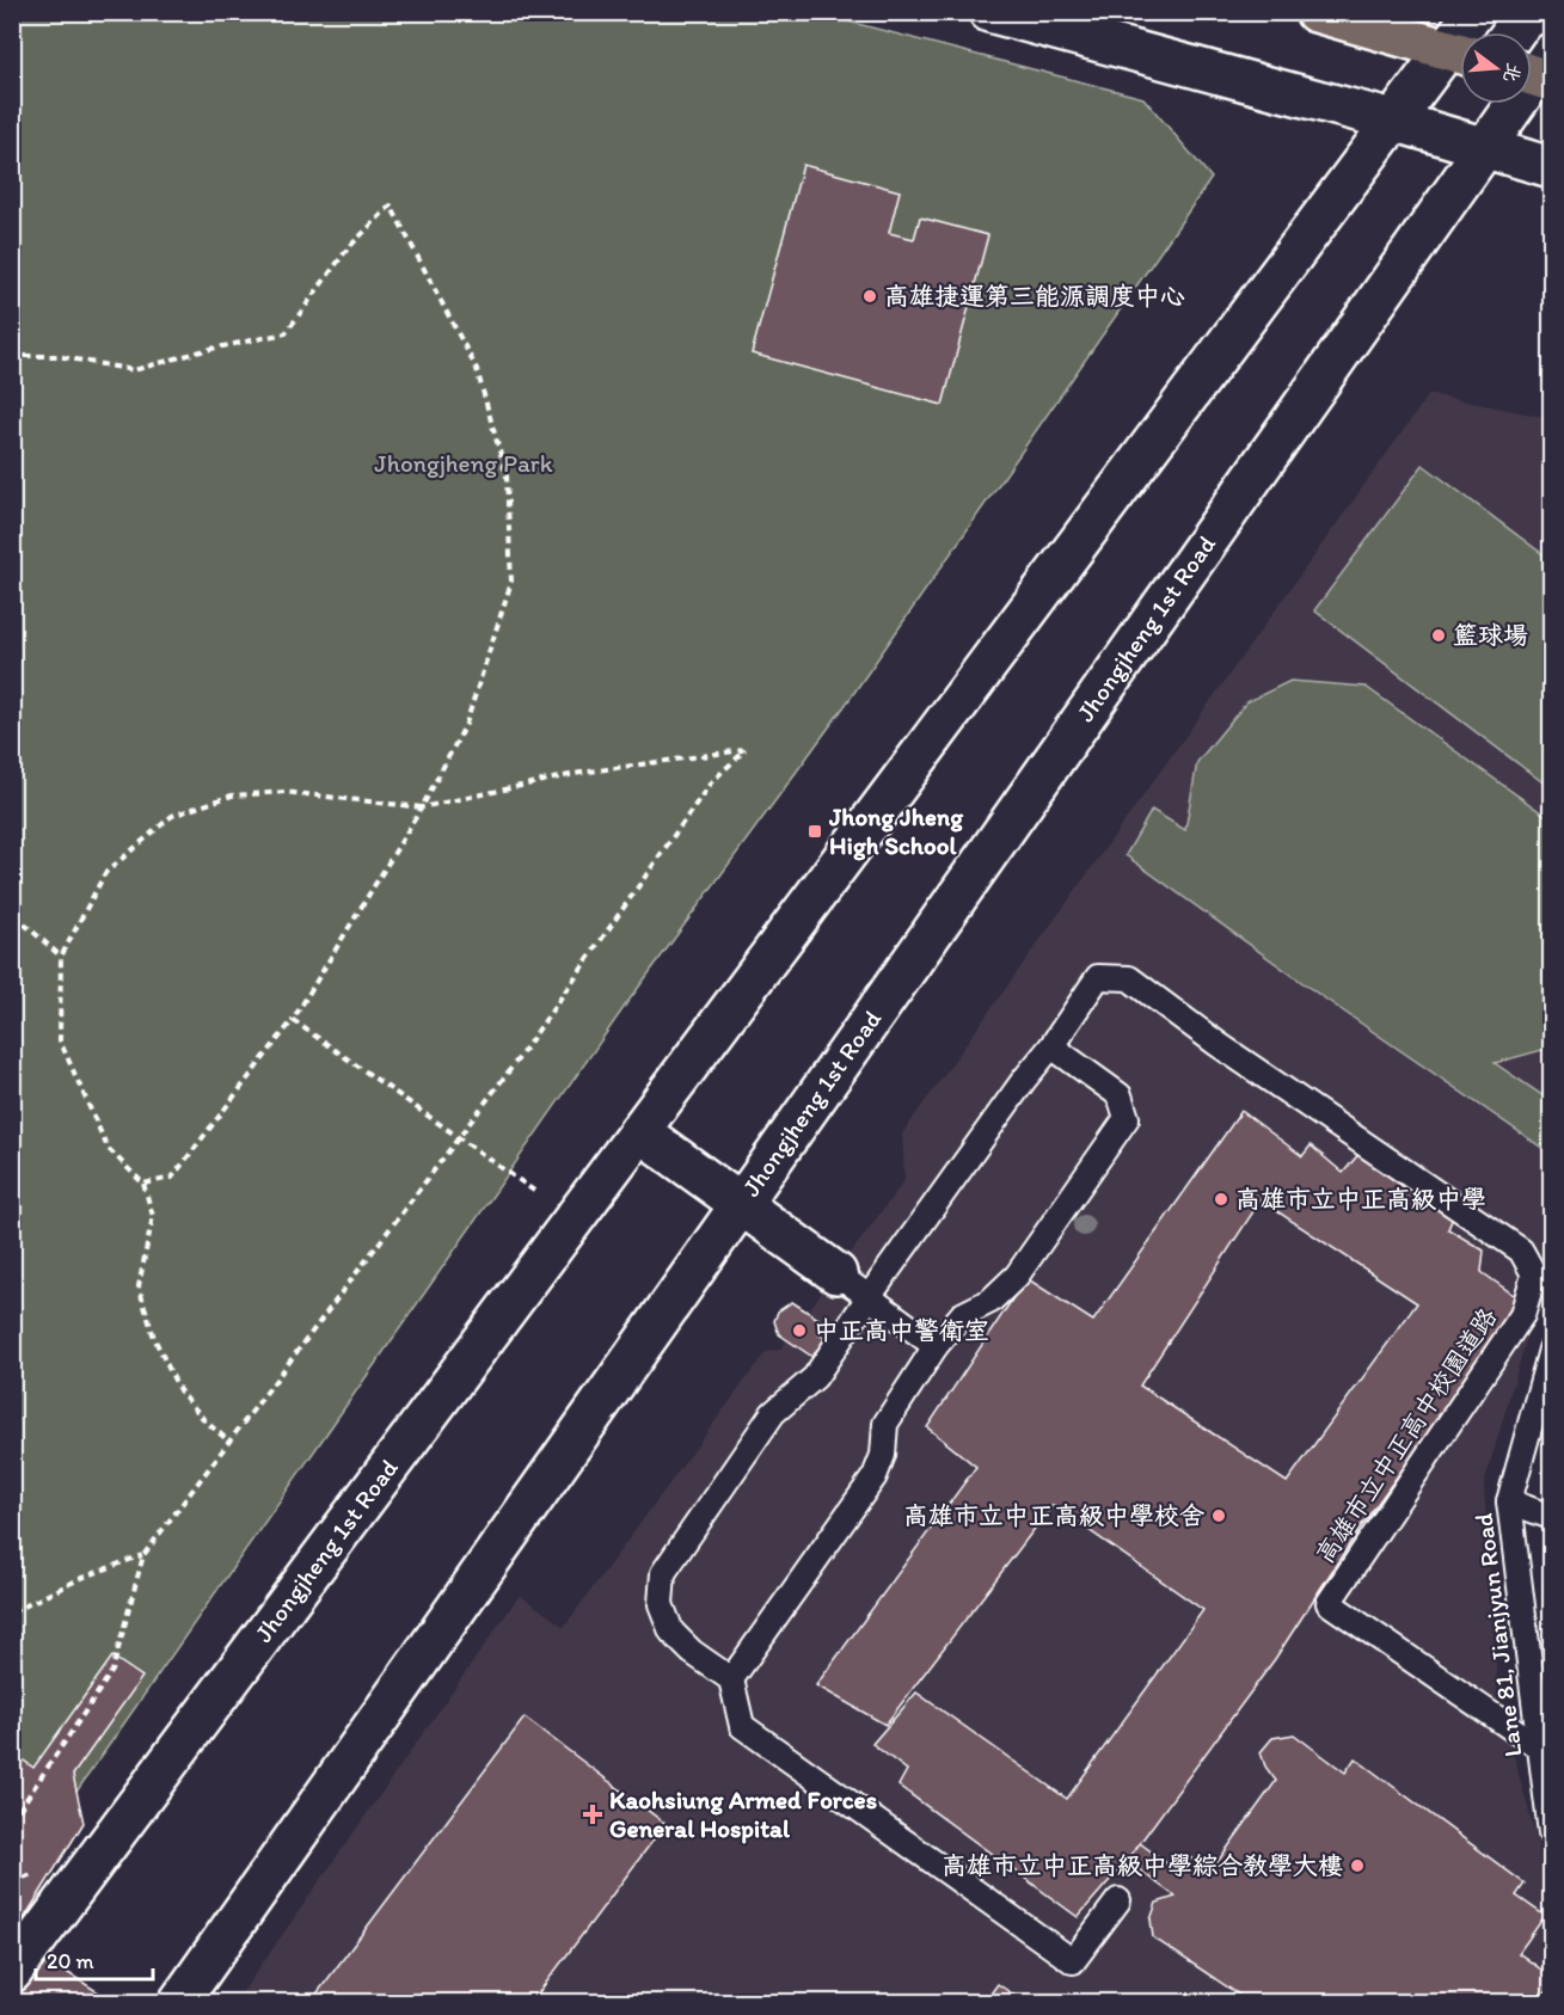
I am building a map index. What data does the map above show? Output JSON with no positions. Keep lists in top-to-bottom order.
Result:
{
  "streets": {
    "street": ["Jhongjheng 1st Road"],
    "lane": ["高雄市立中正高中校園道路", "Lane 81, Jianjyun Road"]
  },
  "crossings": [
    ["高雄市立中正高中校園道路", "Lane 81, Jianjyun Road"]
  ],
  "parks": ["Jhongjheng Park"],
  "places": {
    "other": [
      "高雄捷運第三能源調度中心",
      "籃球場",
      "高雄市立中正高級中學",
      "中正高中警衛室",
      "高雄市立中正高級中學校舍",
      "高雄市立中正高級中學綜合教學大樓"
    ],
    "transit": ["Jhong Jheng High School"],
    "health": ["Kaohsiung Armed Forces General Hospital"]
  },
  "scale_bar": "20 m",
  "north": "right"
}
